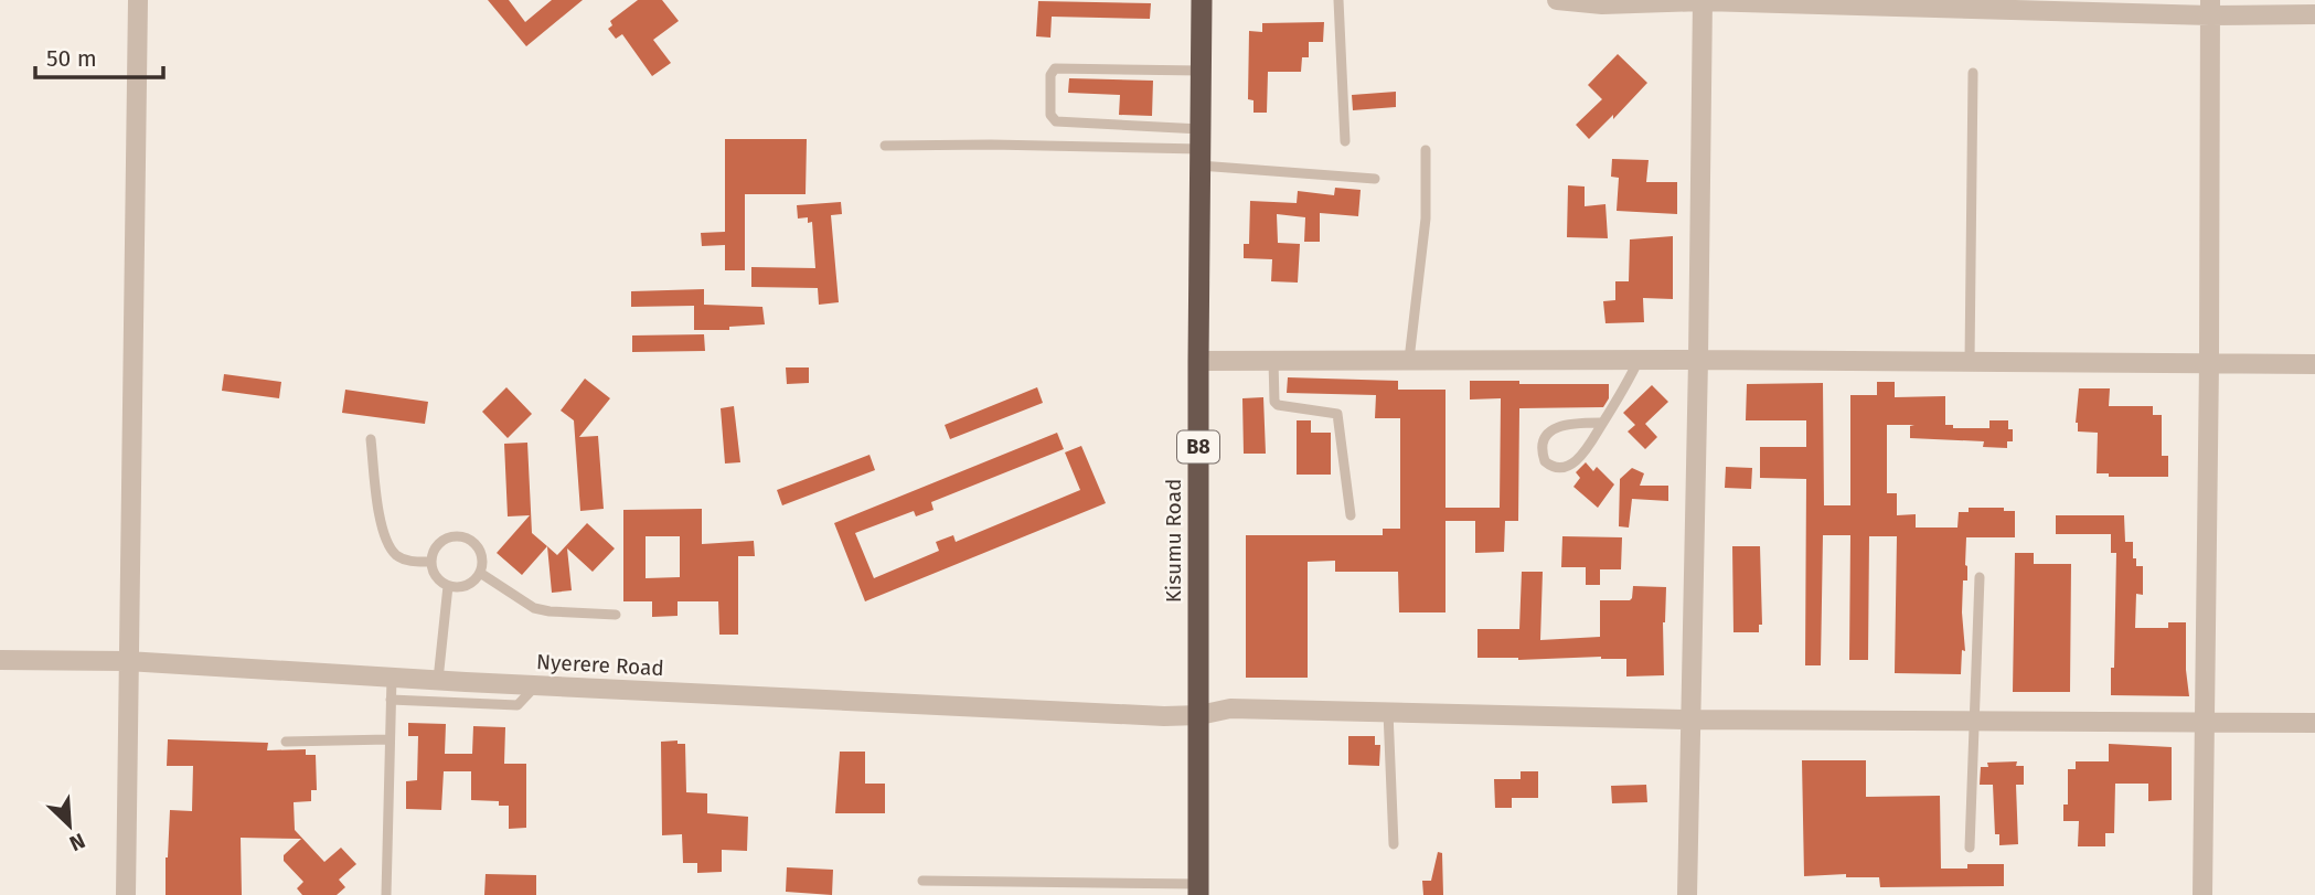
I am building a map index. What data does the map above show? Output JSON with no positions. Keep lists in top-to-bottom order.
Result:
{
  "streets": {
    "highway": ["B8", "Kisumu Road"],
    "street": ["Nyerere Road"]
  },
  "crossings": [
    ["Kisumu Road", "Nyerere Road"]
  ],
  "scale_bar": "50 m",
  "north": "bottom right"
}
